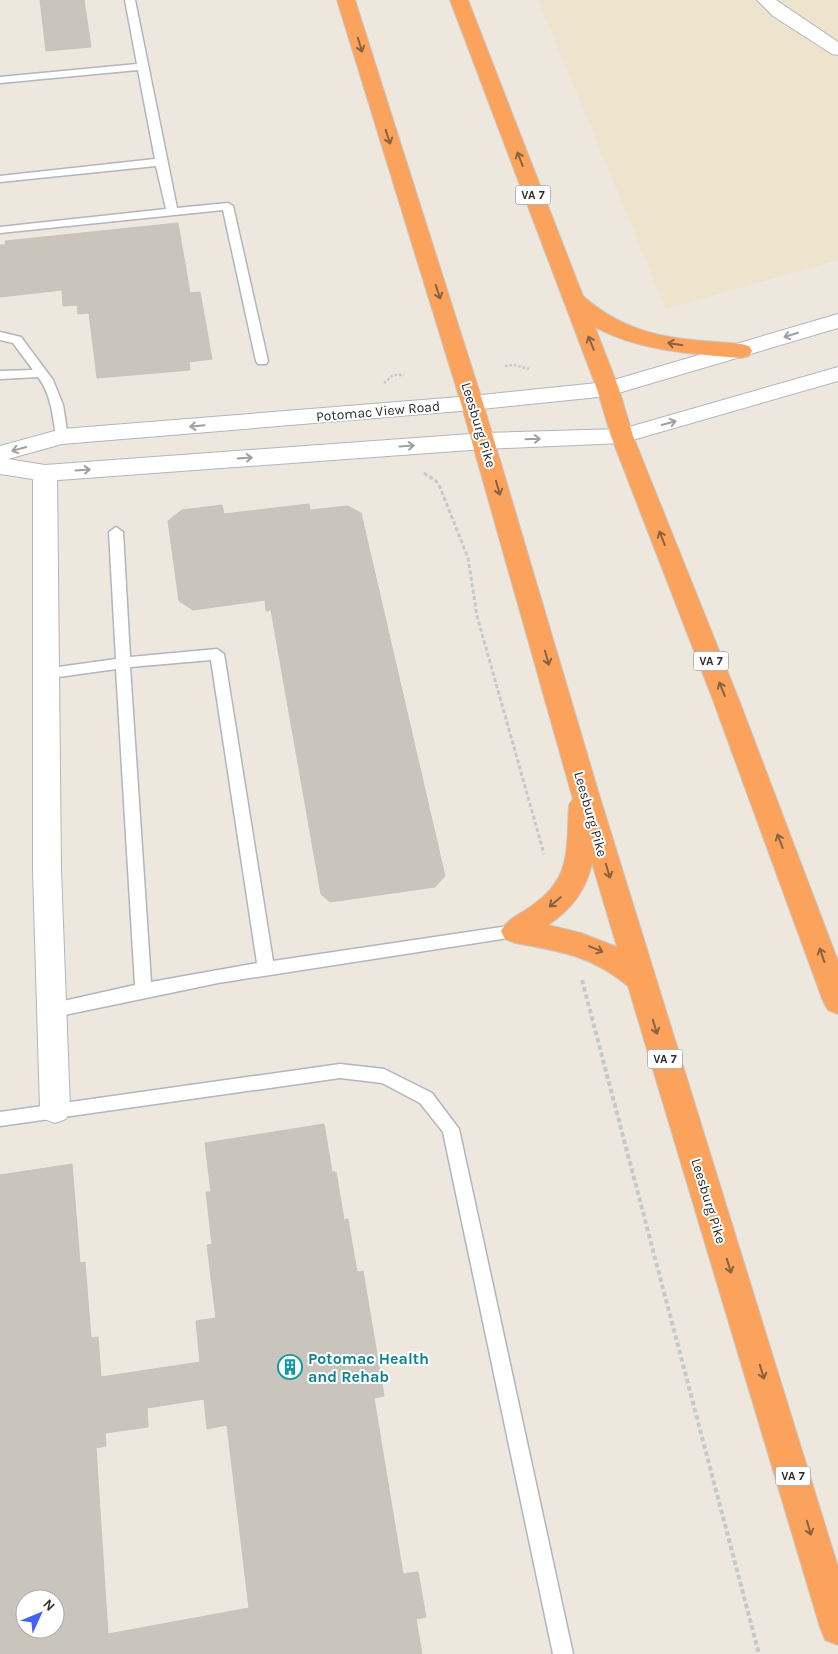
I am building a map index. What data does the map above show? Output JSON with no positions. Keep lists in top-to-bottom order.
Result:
{
  "streets": {
    "highway": ["VA 7", "Leesburg Pike"],
    "main road": ["Potomac View Road"]
  },
  "crossings": [
    ["VA 7", "Potomac View Road"],
    ["Potomac View Road", "Leesburg Pike"]
  ],
  "places": {
    "building": ["Potomac Health and Rehab"]
  },
  "north": "top right"
}
